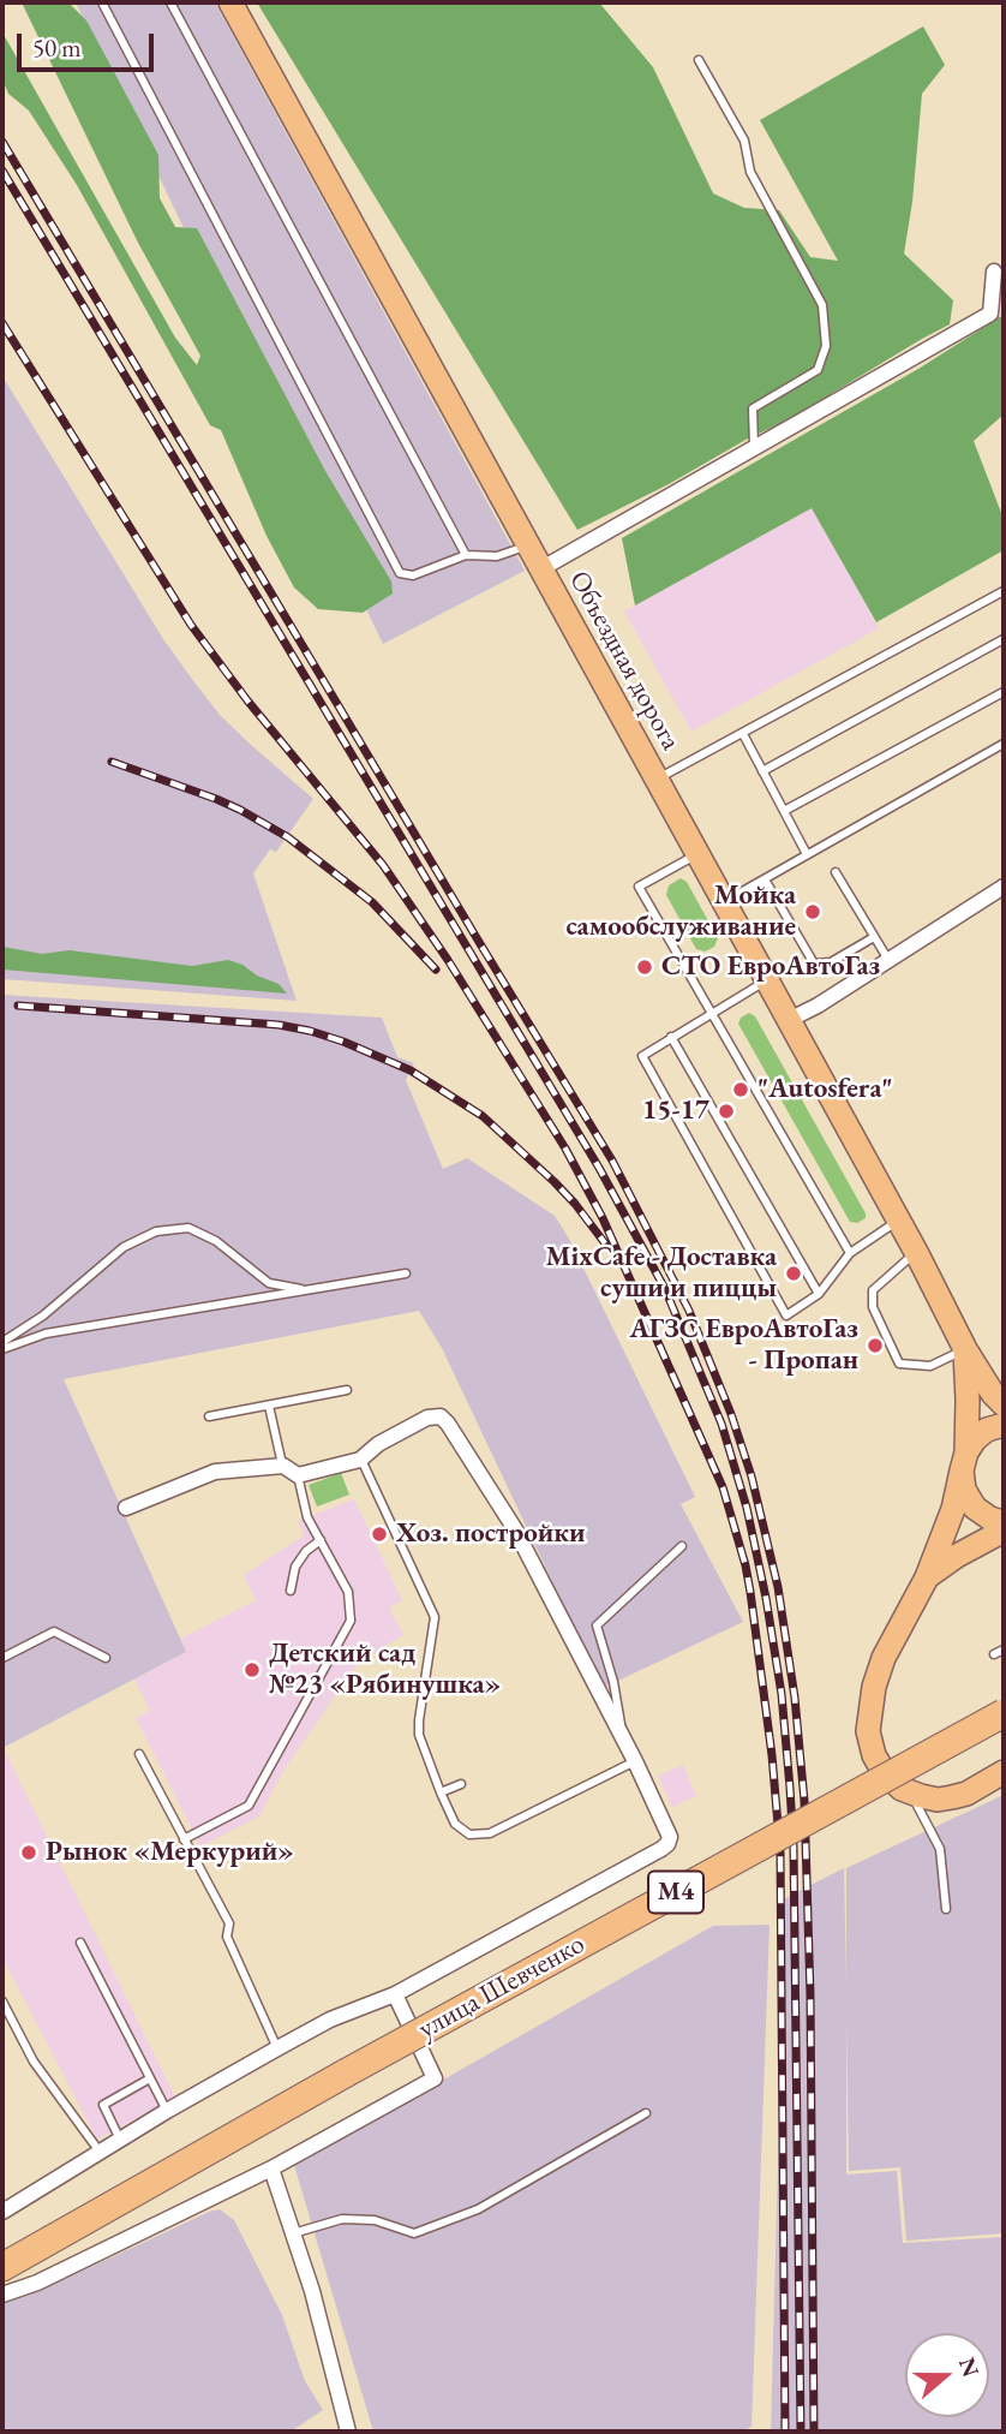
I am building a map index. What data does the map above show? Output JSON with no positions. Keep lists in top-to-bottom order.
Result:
{
  "streets": {
    "highway": ["M4", "улица Шевченко"],
    "main road": ["Объездная дорога"]
  },
  "places": [
    "Мойка самообслуживание",
    "СТО ЕвроАвтоГаз",
    "\"Autosfera\"",
    "15-17",
    "MixCafe - Доставка суши и пиццы",
    "АГЗС ЕвроАвтоГаз - Пропан",
    "Хоз. постройки",
    "Детский сад №23 «Рябинушка»",
    "Рынок «Меркурий»"
  ],
  "scale_bar": "50 m",
  "north": "right"
}
